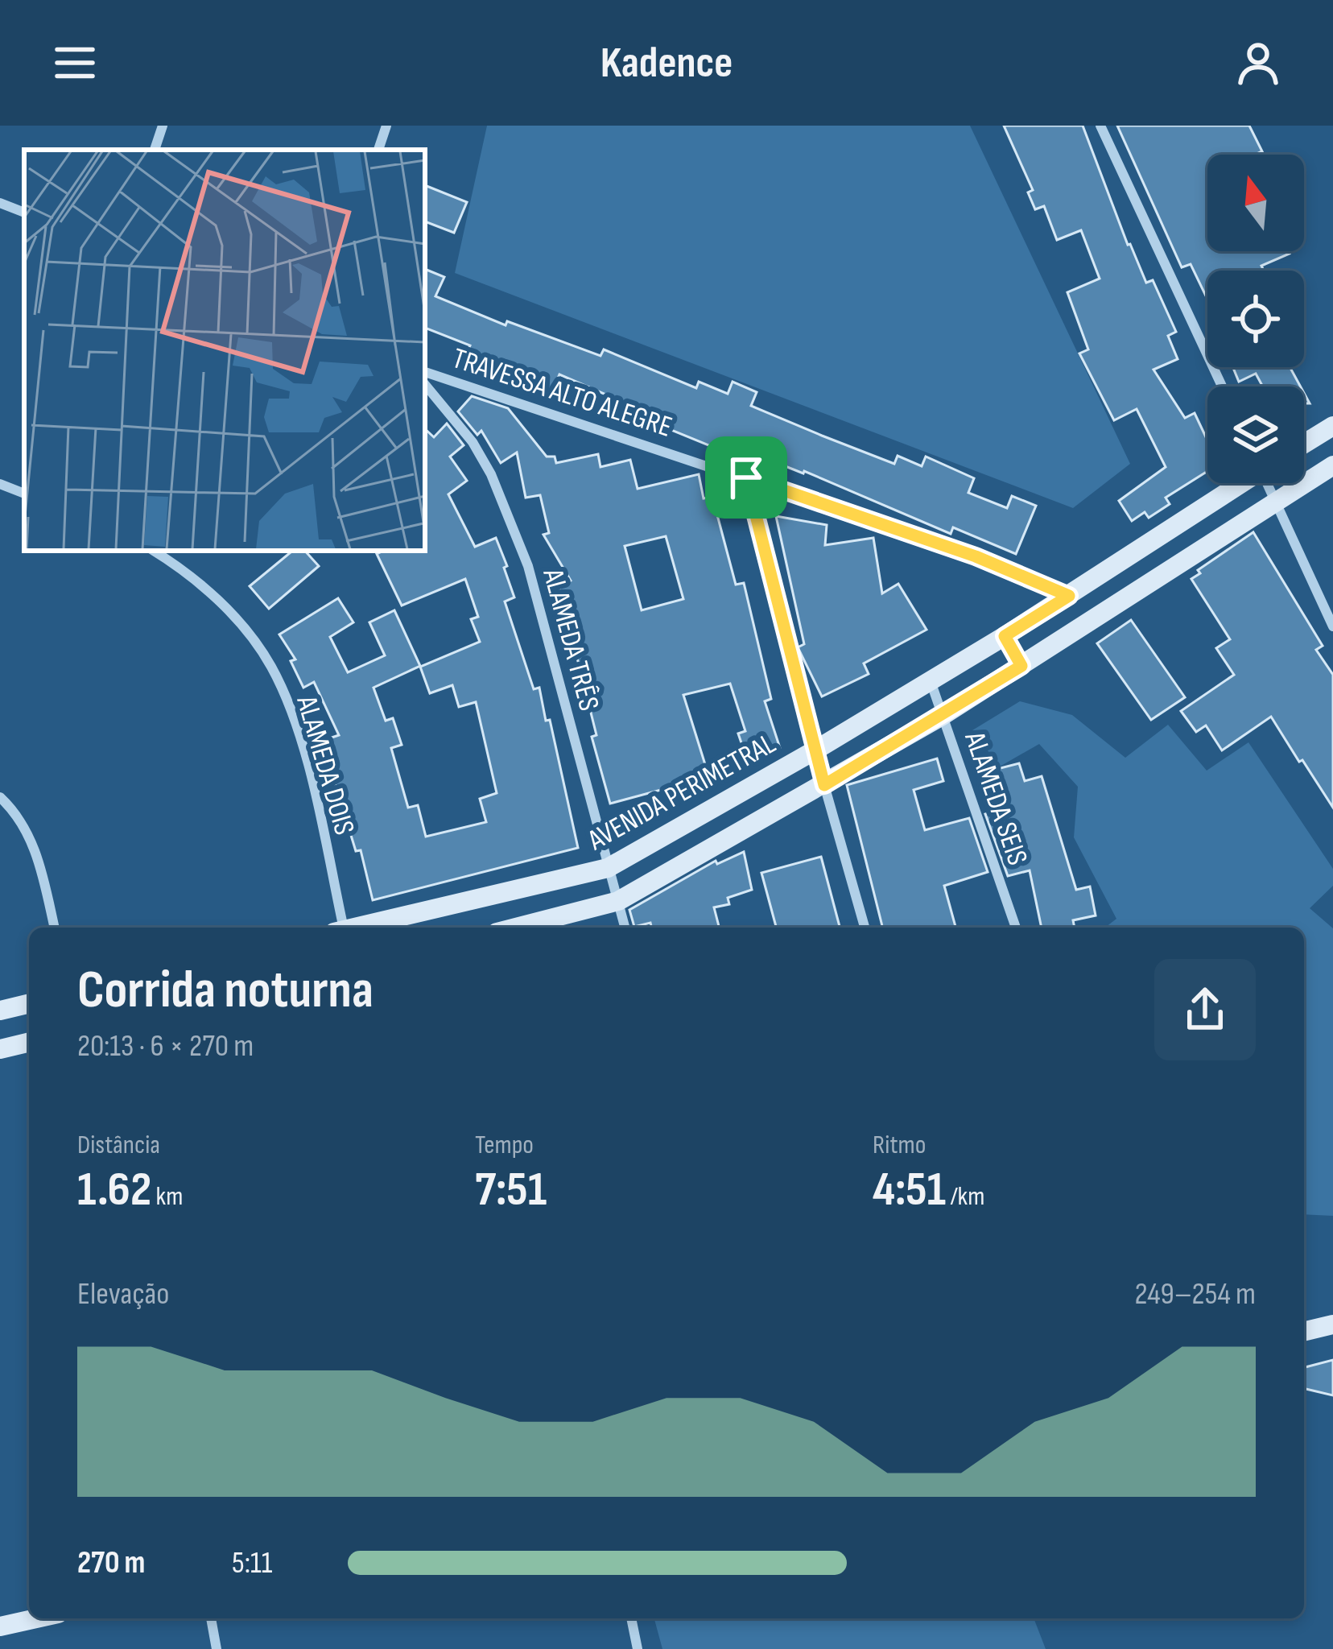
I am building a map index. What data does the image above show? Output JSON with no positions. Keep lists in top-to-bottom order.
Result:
{
  "streets": {
    "street": [
      "TRAVESSA ALTO ALEGRE",
      "ALAMEDA TRÊS",
      "ALAMEDA DOIS",
      "AVENIDA PERIMETRAL",
      "ALAMEDA SEIS"
    ]
  },
  "crossings": [
    ["TRAVESSA ALTO ALEGRE", "AVENIDA PERIMETRAL"],
    ["ALAMEDA TRÊS", "AVENIDA PERIMETRAL"],
    ["AVENIDA PERIMETRAL", "ALAMEDA SEIS"]
  ],
  "north": "top",
  "page": {
    "header": "Kadence",
    "heading": ["Corrida noturna", "20:13 · 6 × 270 m"],
    "stats": [
      ["Distância", "1.62 km"],
      ["Tempo", "7:51"],
      ["Ritmo", "4:51 /km"]
    ],
    "chart": ["Elevação", "249–254 m"],
    "list": [
      {
        "name": "270 m",
        "note": "5:11"
      }
    ]
  }
}
